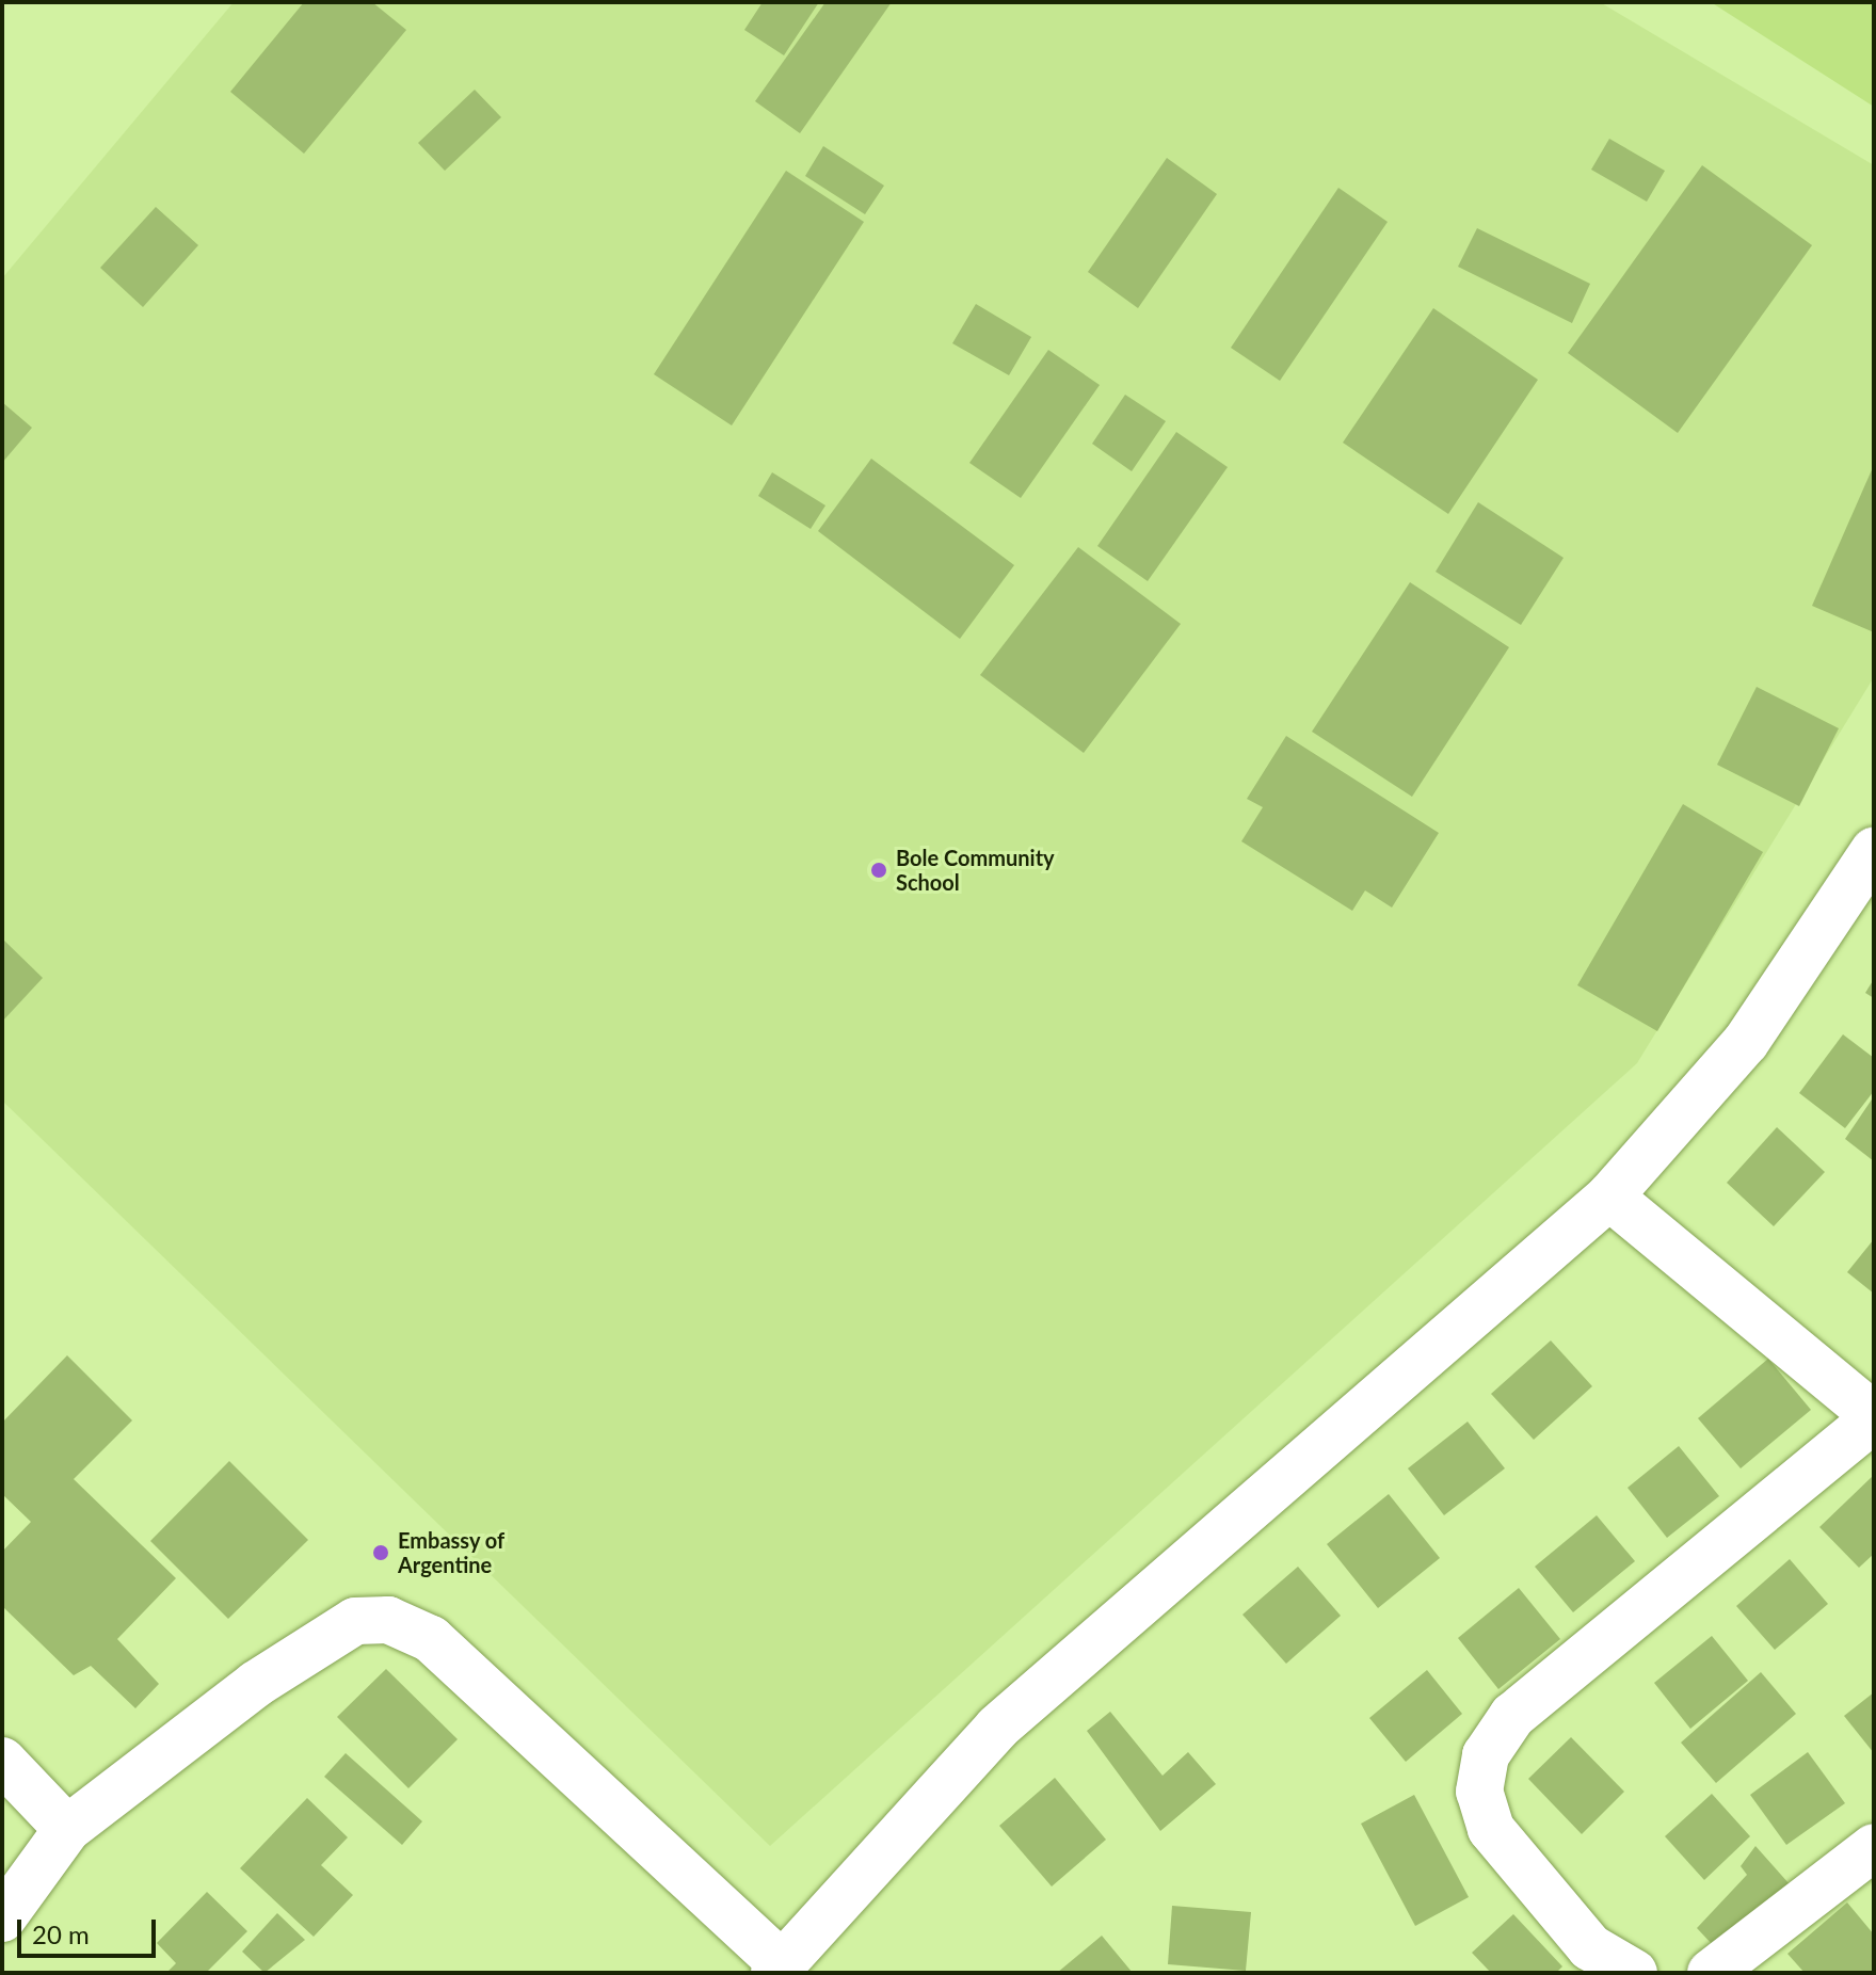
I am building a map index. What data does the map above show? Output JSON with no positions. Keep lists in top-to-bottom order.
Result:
{
  "places": ["Bole Community School", "Embassy of Argentine"],
  "scale_bar": "20 m"
}
